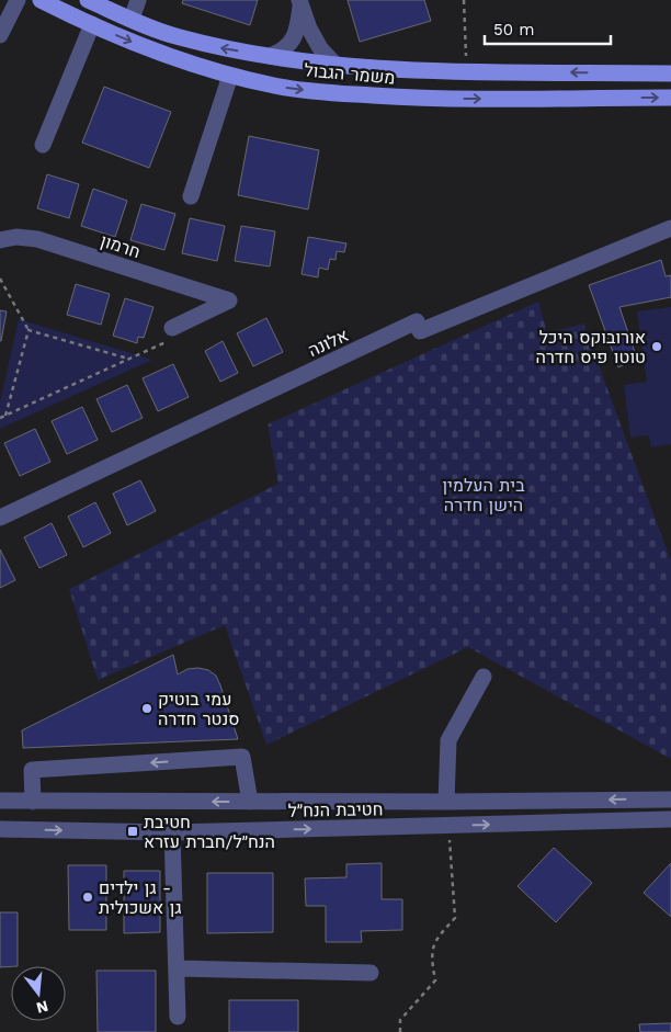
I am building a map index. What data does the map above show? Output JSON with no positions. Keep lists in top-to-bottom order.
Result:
{
  "streets": {
    "main road": ["משמר הגבול"],
    "street": ["חרמון", "אלונה", "חטיבת הנח״ל"]
  },
  "parks": ["בית העלמין הישן חדרה"],
  "places": {
    "other": ["אורובוקס היכל טוטו פיס חדרה", "עמי בוטיק סנטר חדרה", "גן ילדים - גן אשכולית"],
    "transit": ["חטיבת הנח״ל/חברת עזרא"]
  },
  "scale_bar": "50 m",
  "north": "bottom"
}
